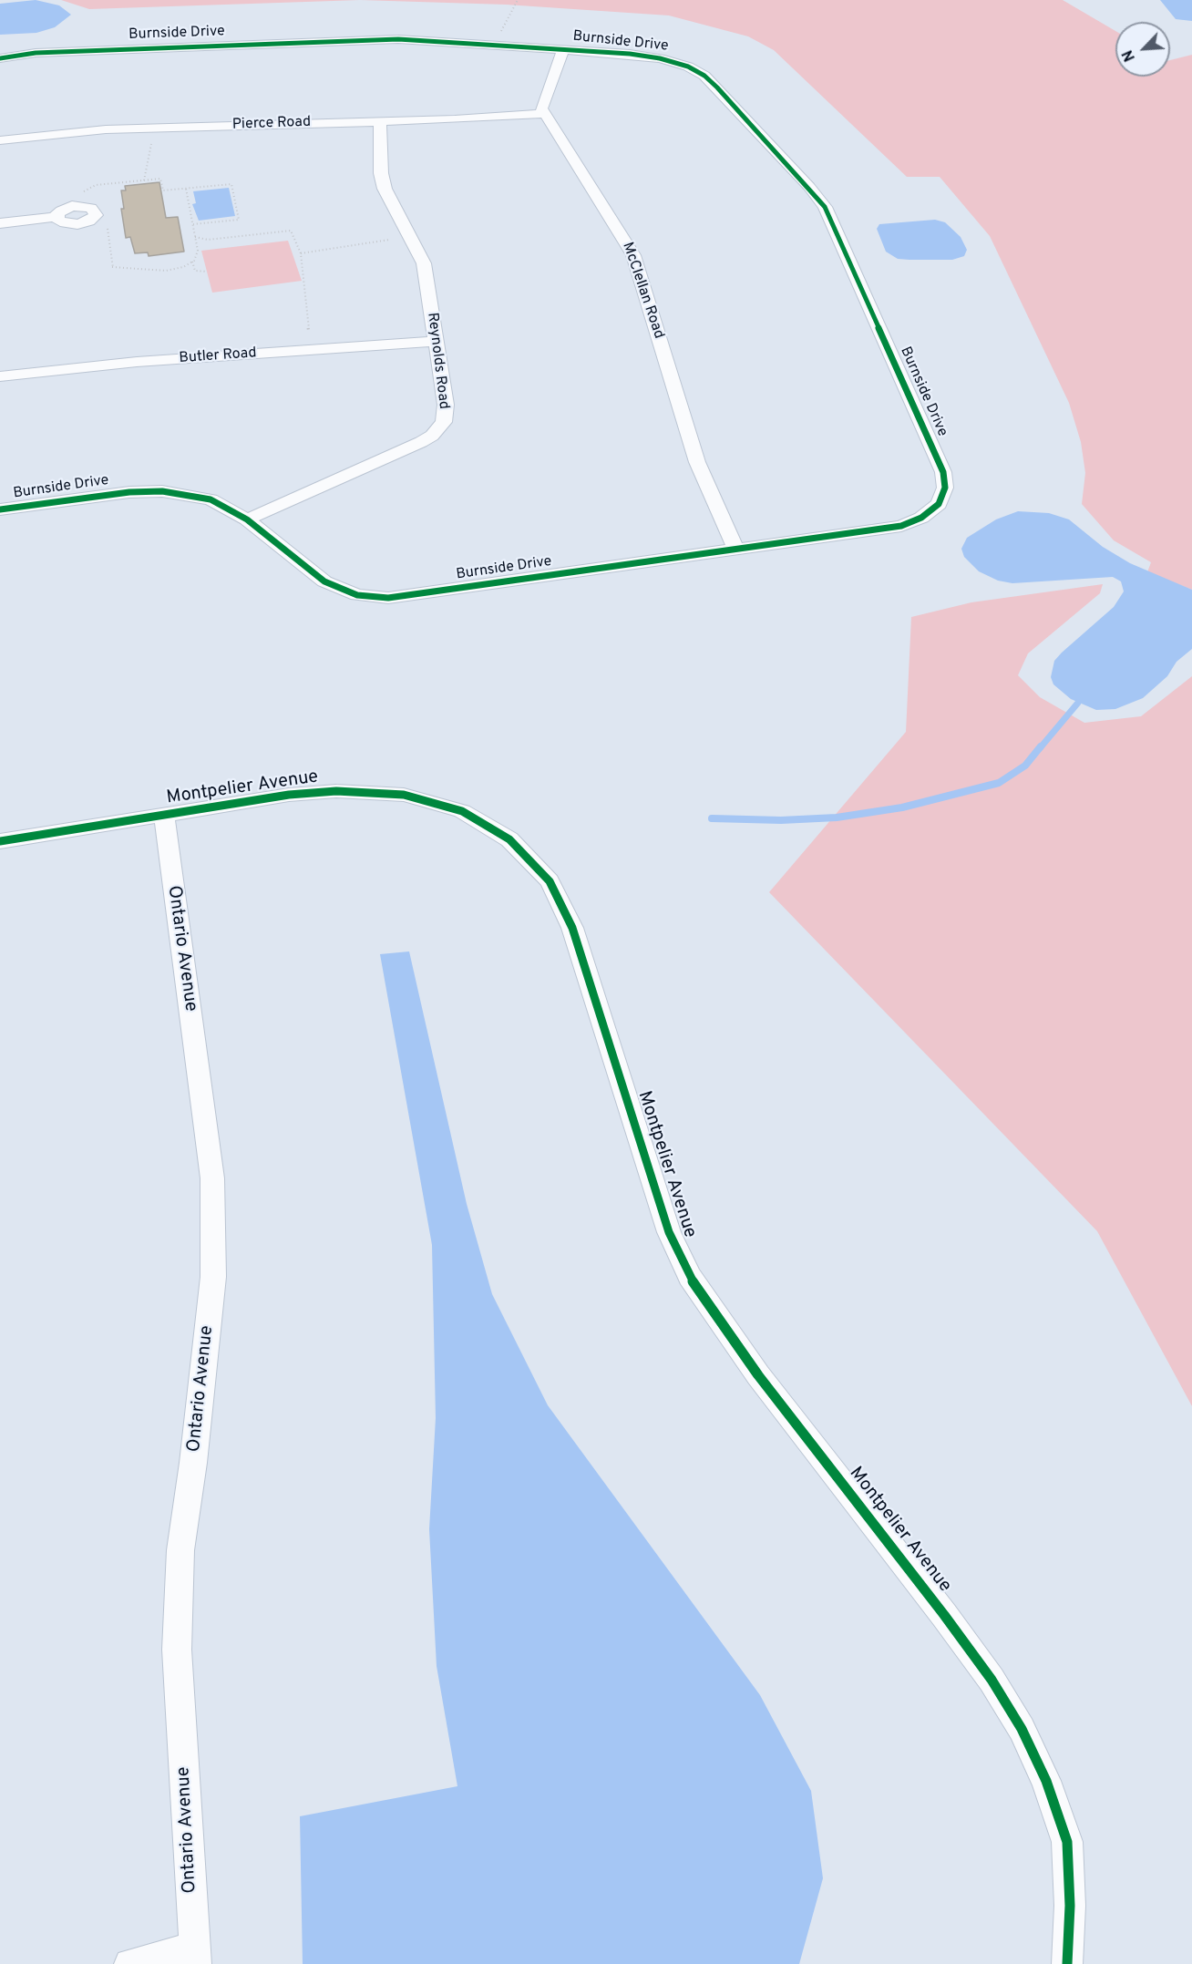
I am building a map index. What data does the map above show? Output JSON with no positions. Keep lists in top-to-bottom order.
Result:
{
  "streets": {
    "street": [
      "Burnside Drive",
      "Pierce Road",
      "McClellan Road",
      "Butler Road",
      "Reynolds Road",
      "Montpelier Avenue",
      "Ontario Avenue"
    ]
  },
  "crossings": [
    ["Burnside Drive", "McClellan Road"],
    ["Burnside Drive", "Reynolds Road"],
    ["Pierce Road", "McClellan Road"],
    ["Pierce Road", "Reynolds Road"],
    ["Butler Road", "Reynolds Road"],
    ["Montpelier Avenue", "Ontario Avenue"]
  ],
  "north": "bottom left"
}
